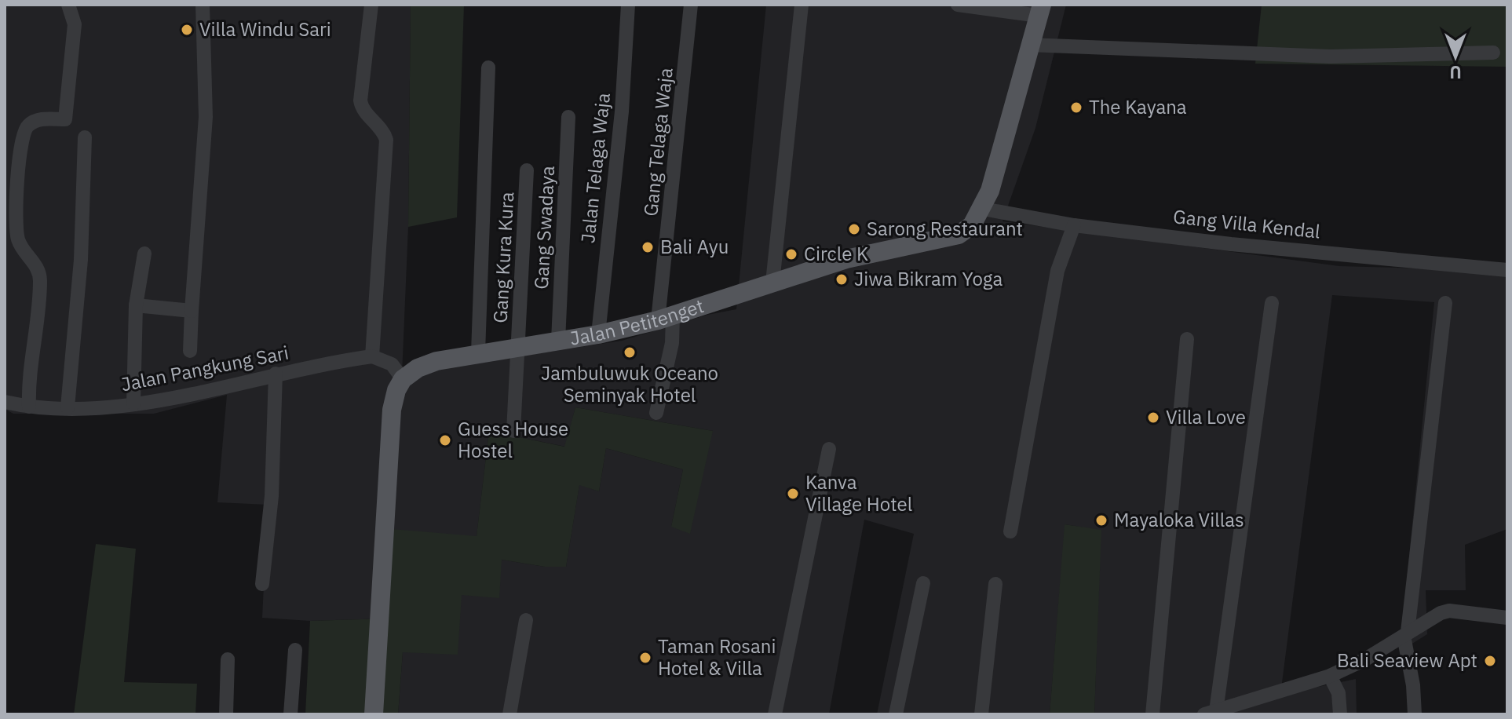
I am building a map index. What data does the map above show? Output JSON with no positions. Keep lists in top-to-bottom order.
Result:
{
  "streets": {
    "main road": ["Jalan Petitenget"],
    "street": [
      "Gang Telaga Waja",
      "Jalan Telaga Waja",
      "Gang Villa Kendal",
      "Gang Swadaya",
      "Gang Kura Kura",
      "Jalan Pangkung Sari"
    ]
  },
  "crossings": [
    ["Gang Telaga Waja", "Jalan Petitenget"],
    ["Jalan Telaga Waja", "Jalan Petitenget"],
    ["Gang Villa Kendal", "Jalan Petitenget"],
    ["Gang Swadaya", "Jalan Petitenget"],
    ["Gang Kura Kura", "Jalan Petitenget"]
  ],
  "places": [
    "Villa Windu Sari",
    "The Kayana",
    "Sarong Restaurant",
    "Bali Ayu",
    "Circle K",
    "Jiwa Bikram Yoga",
    "Jambuluwuk Oceano Seminyak Hotel",
    "Villa Love",
    "Guess House Hostel",
    "Kanva Village Hotel",
    "Mayaloka Villas",
    "Taman Rosani Hotel & Villa",
    "Bali Seaview Apt"
  ],
  "north": "bottom"
}
